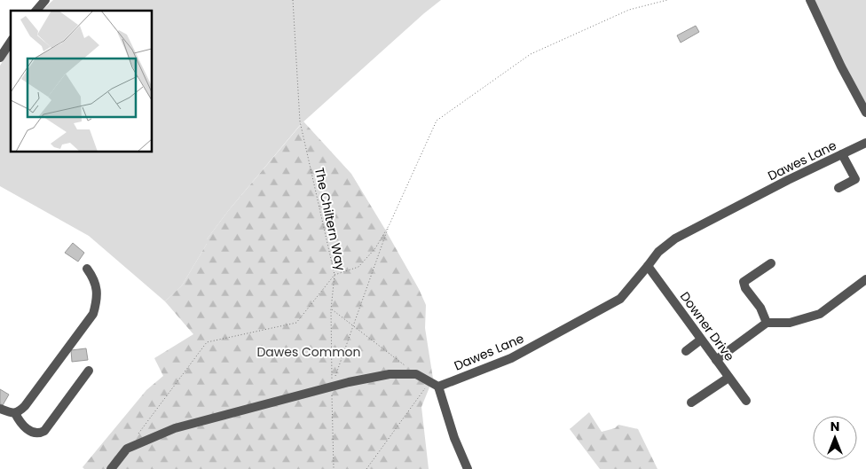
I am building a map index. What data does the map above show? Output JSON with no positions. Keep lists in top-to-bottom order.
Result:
{
  "streets": {
    "street": ["Dawes Lane", "Downer Drive"],
    "path": ["The Chiltern Way"]
  },
  "crossings": [
    ["Dawes Lane", "Downer Drive"]
  ],
  "parks": ["Dawes Common"],
  "north": "top"
}
